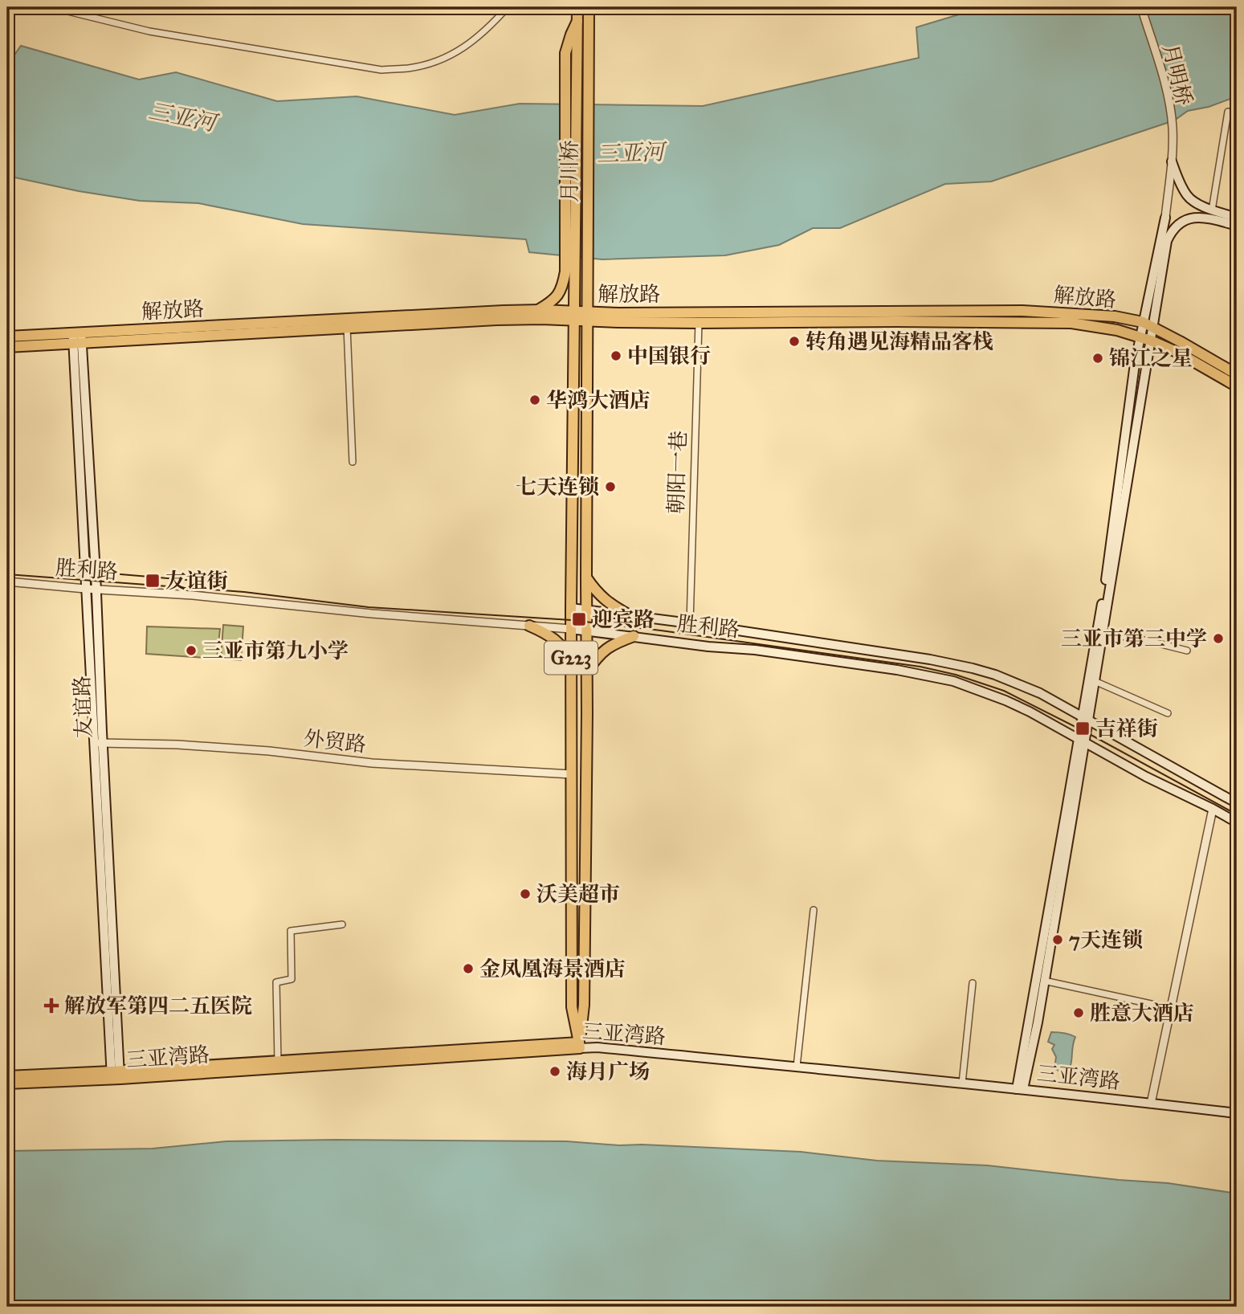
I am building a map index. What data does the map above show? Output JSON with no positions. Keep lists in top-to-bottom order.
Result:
{
  "streets": {
    "main road": [
      "月川桥",
      "解放路",
      "胜利路",
      "G223",
      "友谊路",
      "三亚湾路"
    ],
    "street": ["月明桥", "朝阳一巷", "外贸路"]
  },
  "crossings": [
    ["月川桥", "解放路"],
    ["月川桥", "G223"],
    ["解放路", "朝阳一巷"],
    ["解放路", "G223"],
    ["解放路", "友谊路"],
    ["朝阳一巷", "胜利路"],
    ["胜利路", "G223"],
    ["胜利路", "友谊路"],
    ["G223", "外贸路"],
    ["G223", "三亚湾路"],
    ["友谊路", "外贸路"],
    ["友谊路", "三亚湾路"]
  ],
  "water": ["三亚河"],
  "places": {
    "other": [
      "转角遇见海精品客栈",
      "中国银行",
      "锦江之星",
      "华鸿大酒店",
      "七天连锁",
      "三亚市第三中学",
      "三亚市第九小学",
      "沃美超市",
      "7天连锁",
      "金凤凰海景酒店",
      "胜意大酒店",
      "海月广场"
    ],
    "transit": ["友谊街", "迎宾路", "吉祥街"],
    "health": ["解放军第四二五医院"]
  }
}
